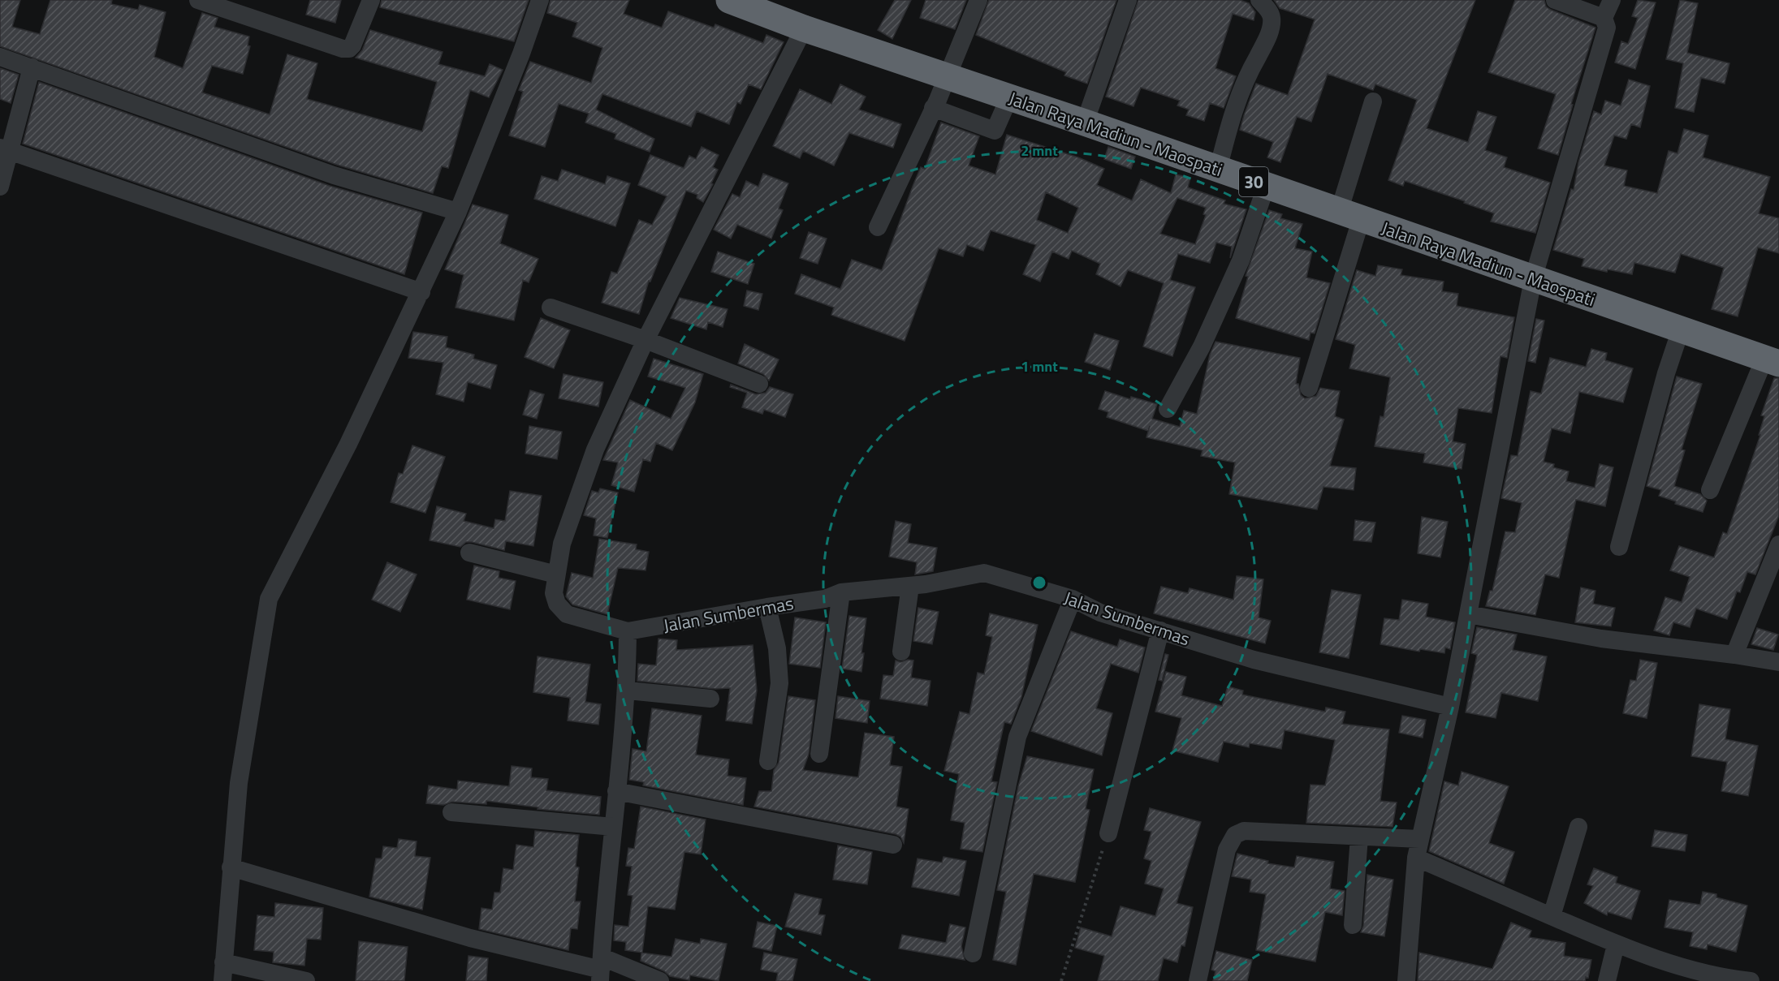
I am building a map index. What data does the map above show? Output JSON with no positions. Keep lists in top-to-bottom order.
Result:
{
  "streets": {
    "highway": ["Jalan Raya Madiun - Maospati", "30"],
    "street": ["Jalan Sumbermas"]
  },
  "rings": ["2 mnt", "1 mnt"]
}
